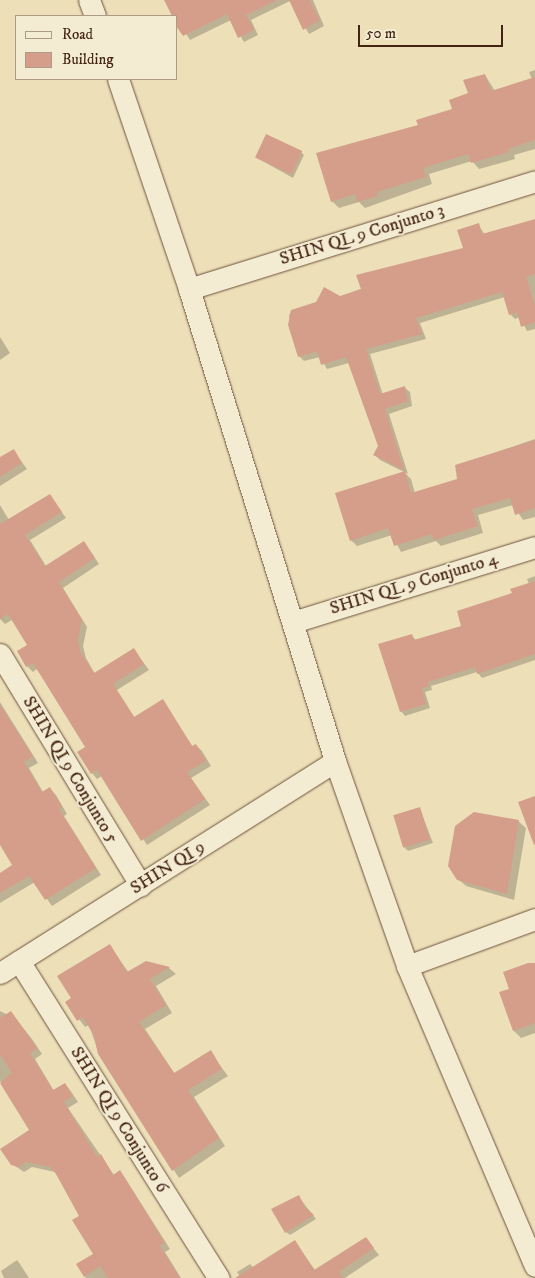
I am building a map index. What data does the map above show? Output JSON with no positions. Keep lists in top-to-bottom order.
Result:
{
  "streets": {
    "street": [
      "SHIN QL 9 Conjunto 3",
      "SHIN QL 9 Conjunto 4",
      "SHIN QI 9 Conjunto 5",
      "SHIN QI 9",
      "SHIN QI 9 Conjunto 6"
    ]
  },
  "crossings": [
    ["SHIN QI 9 Conjunto 5", "SHIN QI 9"],
    ["SHIN QI 9", "SHIN QI 9 Conjunto 6"]
  ],
  "legend": ["Road", "Building"],
  "scale_bar": "50 m"
}
